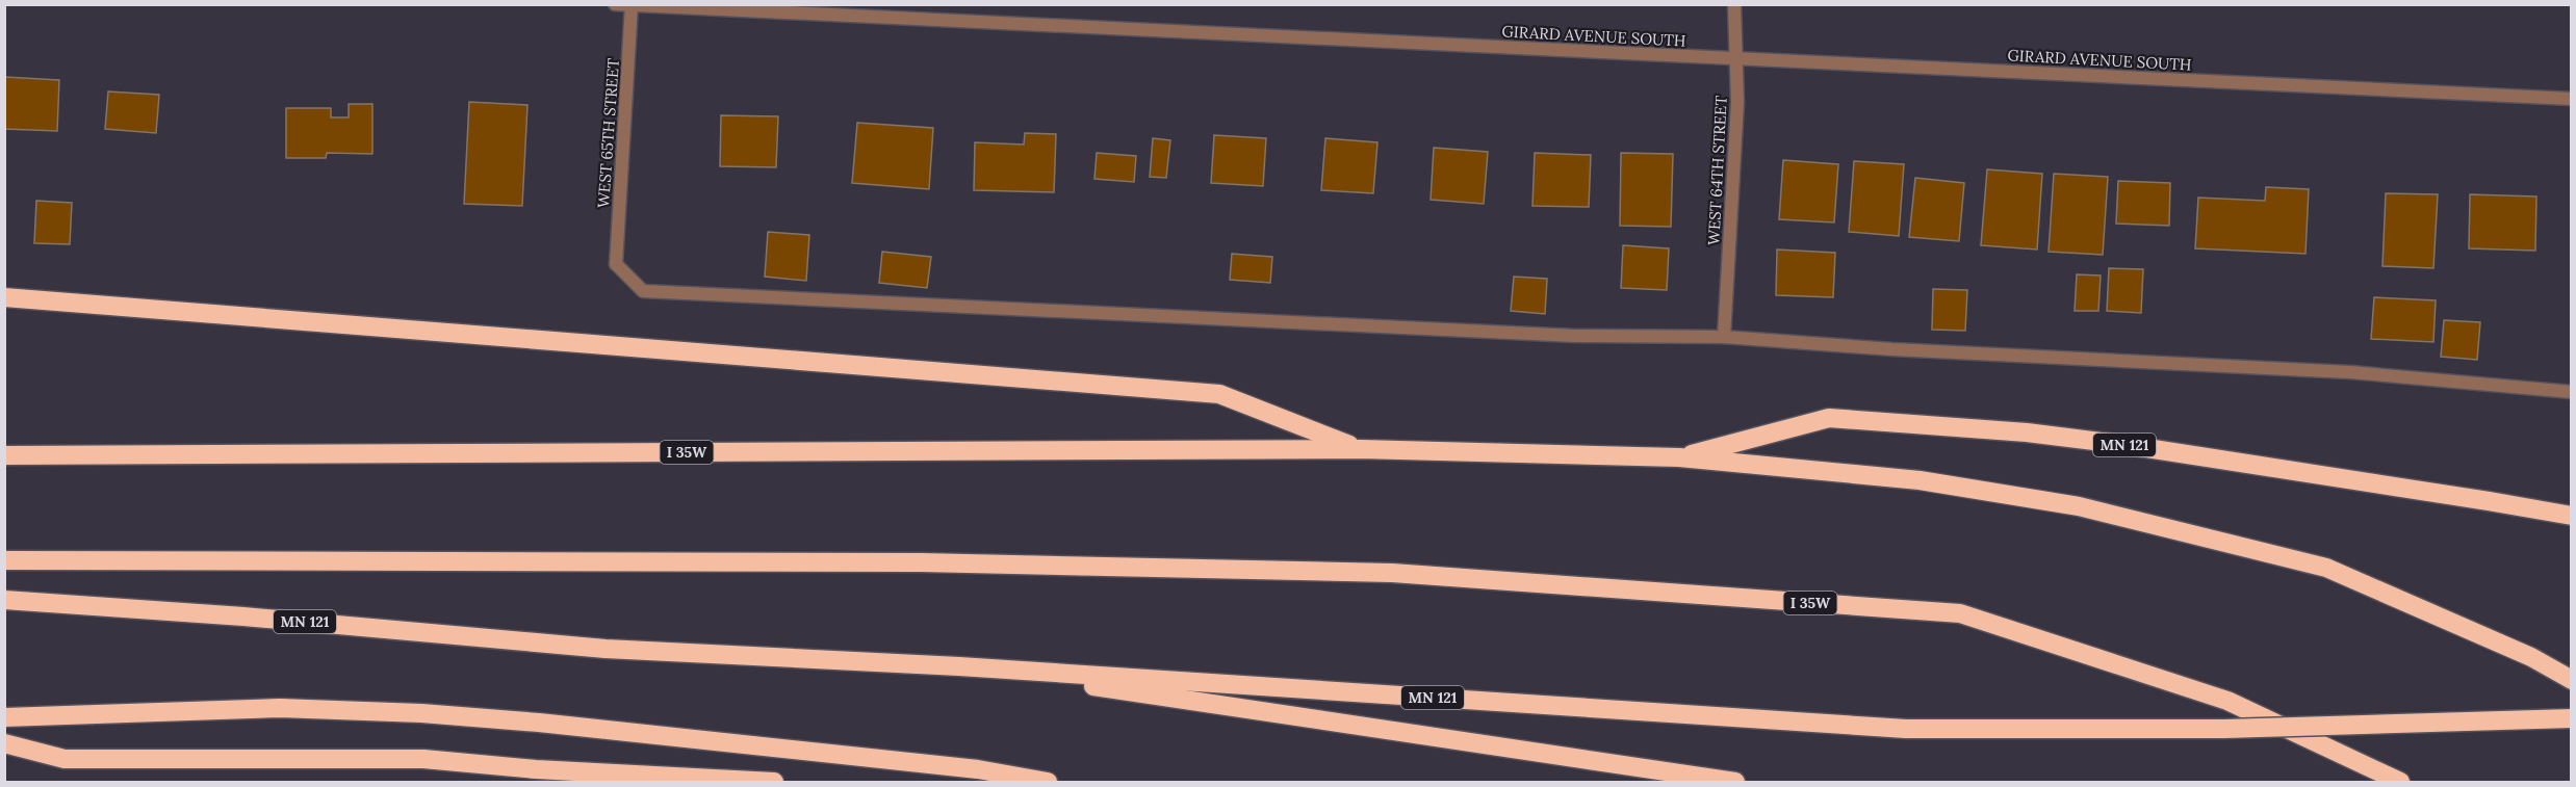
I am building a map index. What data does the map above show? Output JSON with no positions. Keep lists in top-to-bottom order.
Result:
{
  "streets": {
    "highway": ["MN 121", "I 35W"],
    "street": ["GIRARD AVENUE SOUTH", "WEST 65TH STREET", "WEST 64TH STREET"]
  },
  "crossings": [
    ["GIRARD AVENUE SOUTH", "WEST 65TH STREET"],
    ["GIRARD AVENUE SOUTH", "WEST 64TH STREET"],
    ["WEST 65TH STREET", "WEST 64TH STREET"],
    ["MN 121", "I 35W"]
  ]
}
